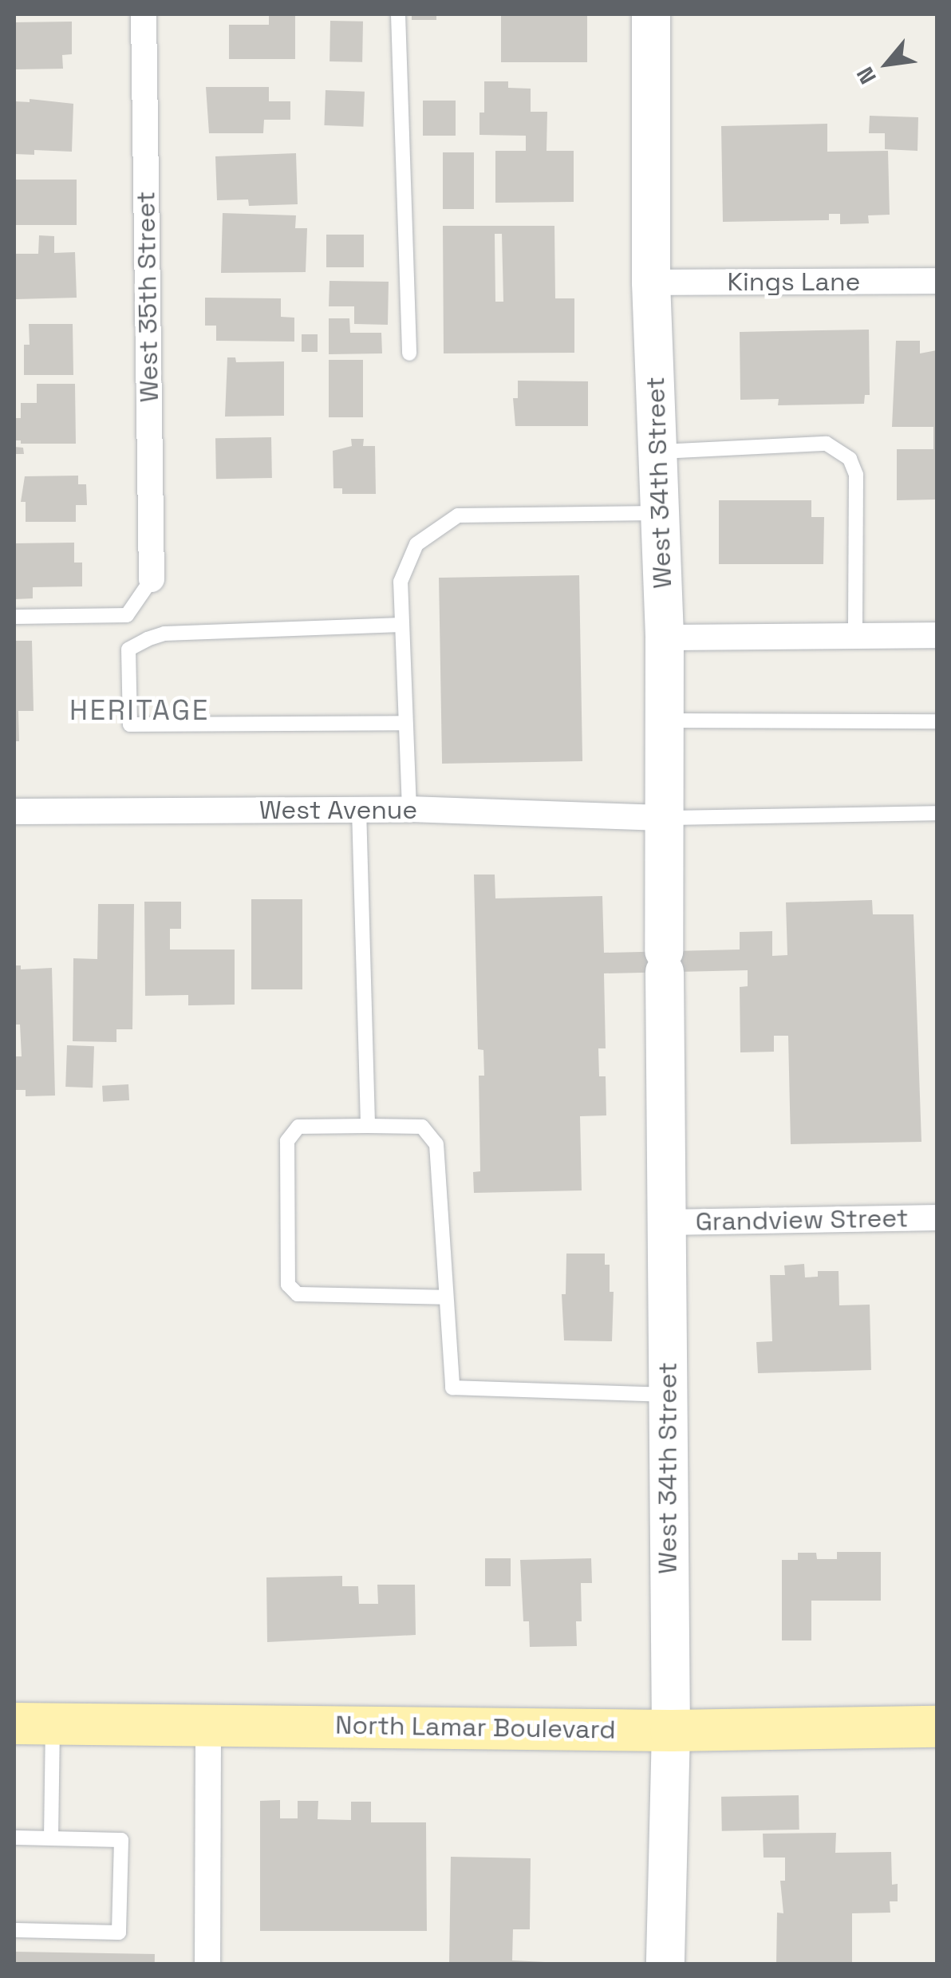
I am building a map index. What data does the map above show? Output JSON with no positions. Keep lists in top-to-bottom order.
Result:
{
  "streets": {
    "main road": ["North Lamar Boulevard"],
    "street": [
      "Kings Lane",
      "West 35th Street",
      "West 34th Street",
      "West Avenue",
      "Grandview Street"
    ]
  },
  "crossings": [
    ["Kings Lane", "West 34th Street"],
    ["West 34th Street", "West Avenue"],
    ["West 34th Street", "Grandview Street"],
    ["West 34th Street", "North Lamar Boulevard"]
  ],
  "districts": ["HERITAGE"],
  "north": "bottom left"
}
